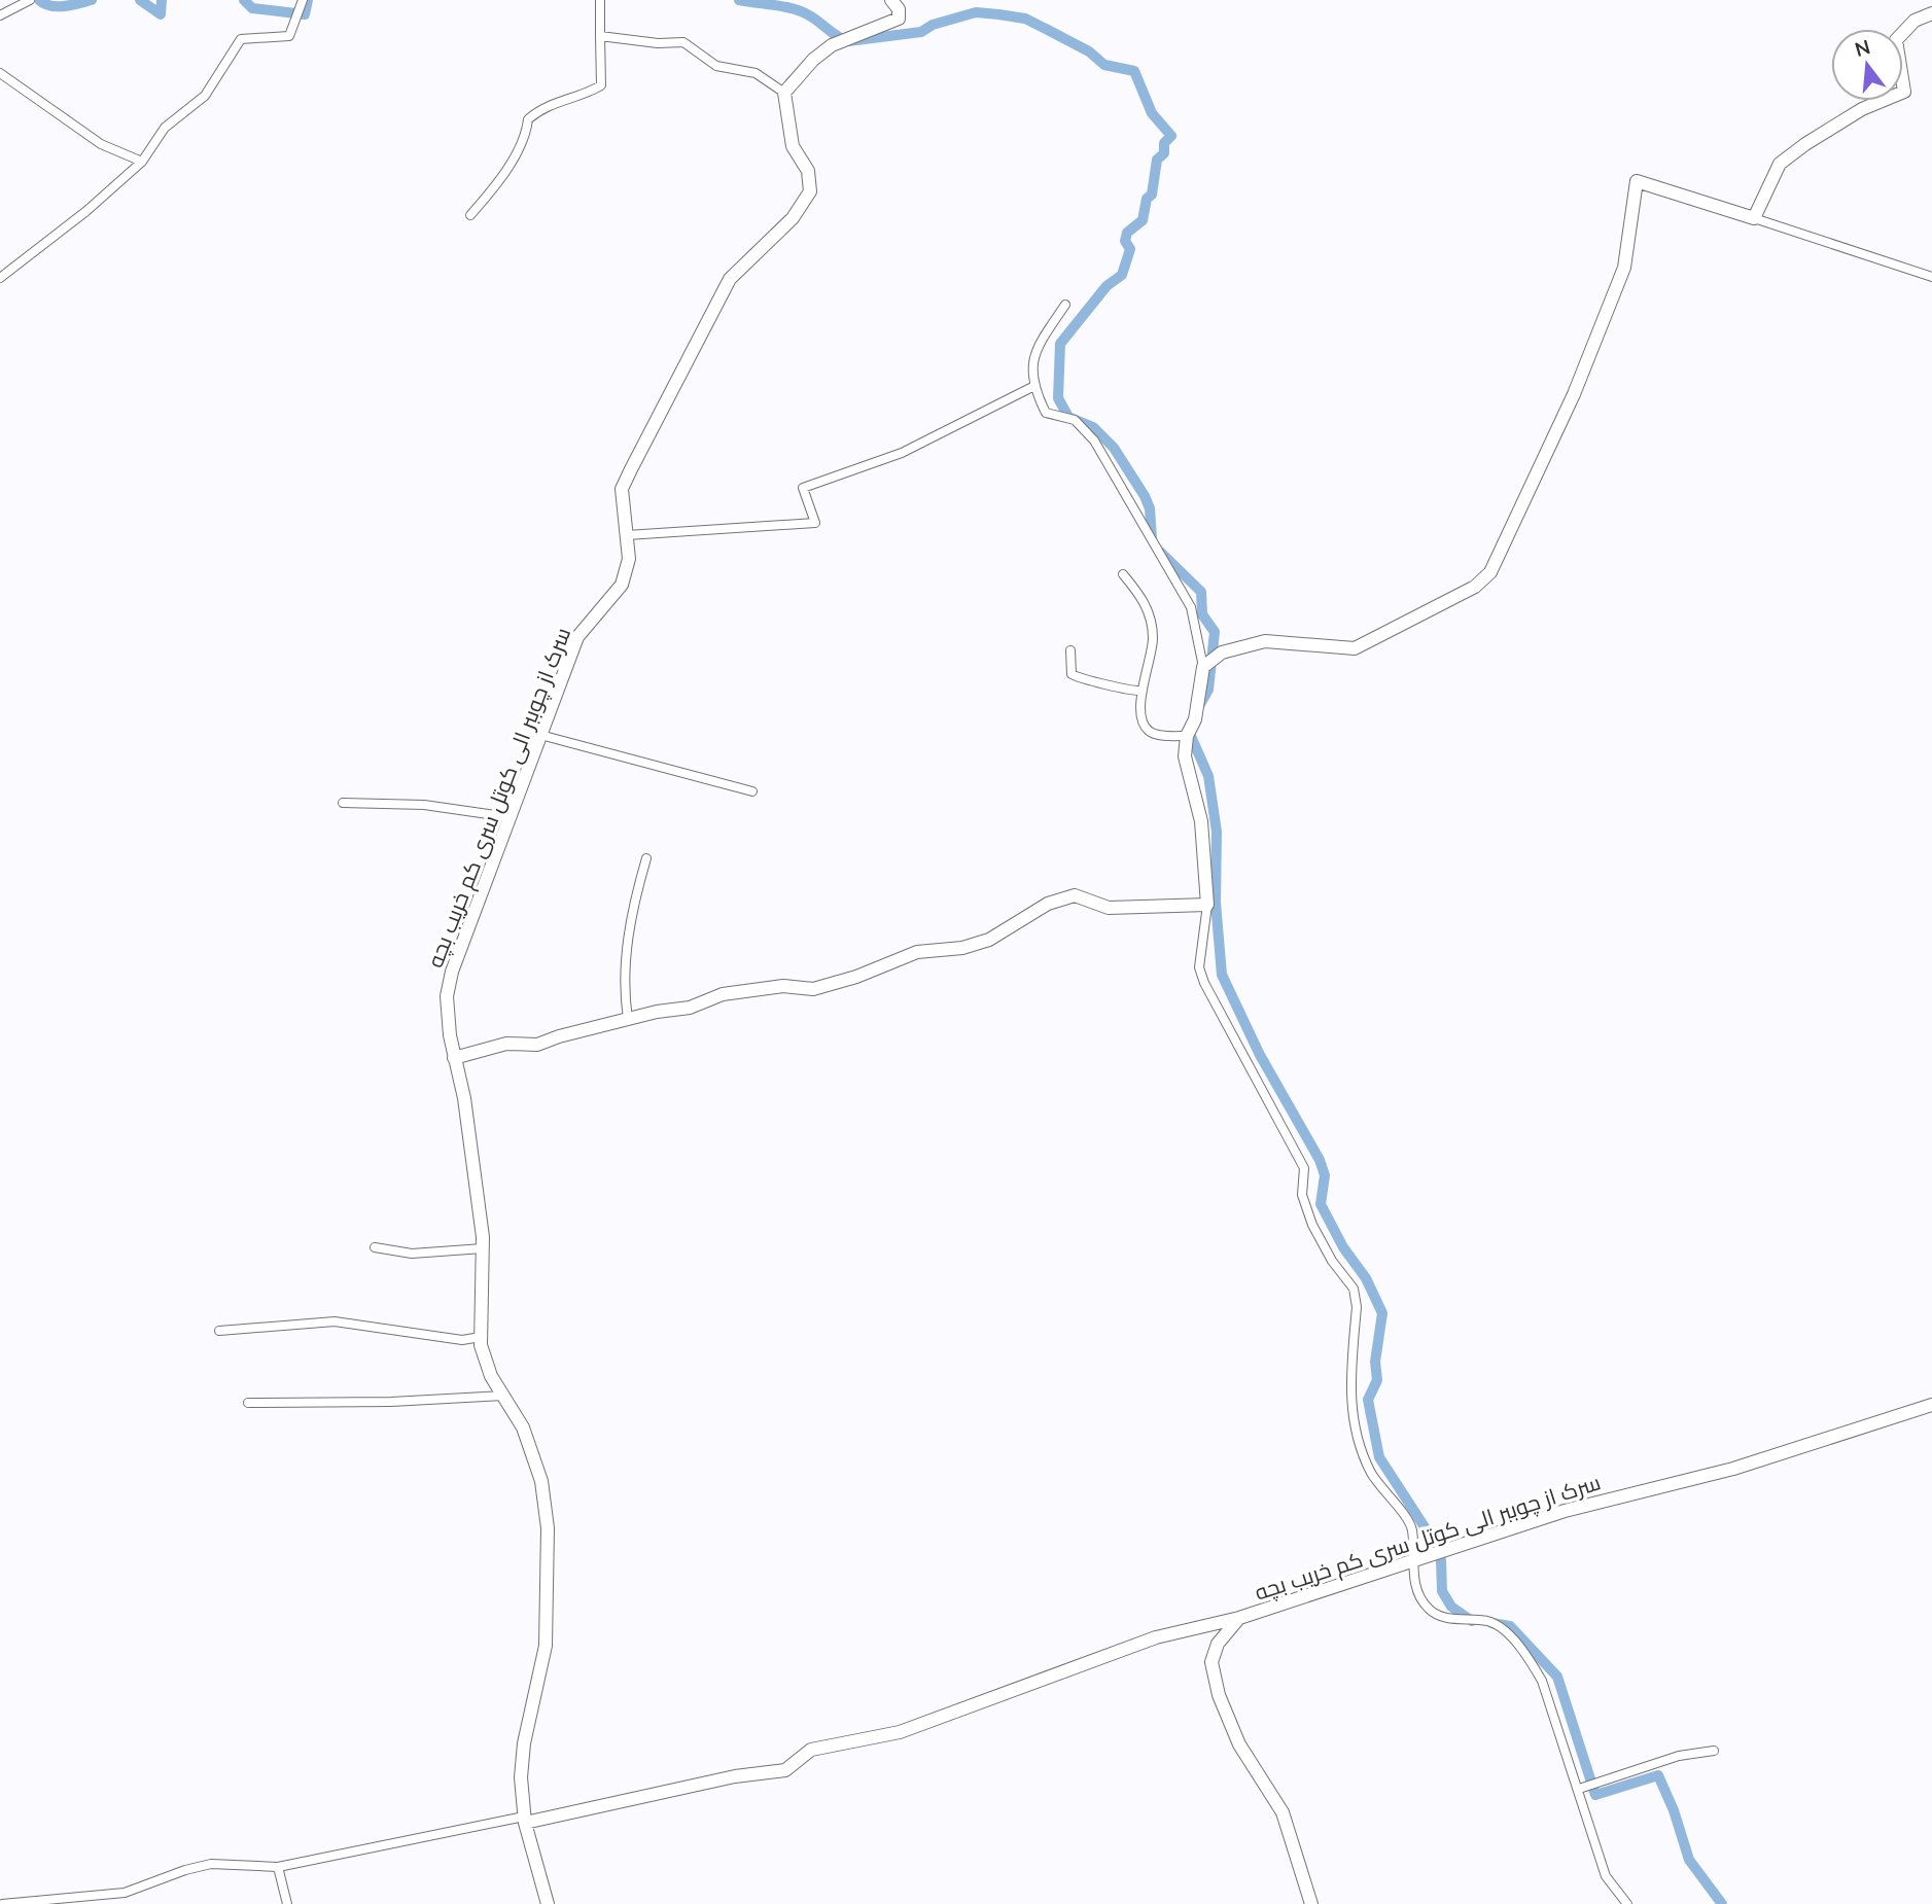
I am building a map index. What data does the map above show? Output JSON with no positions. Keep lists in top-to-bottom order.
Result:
{
  "streets": {
    "street": ["سرک از چوببر الی کوتل سری کم خریب بچه"]
  },
  "north": "top"
}
